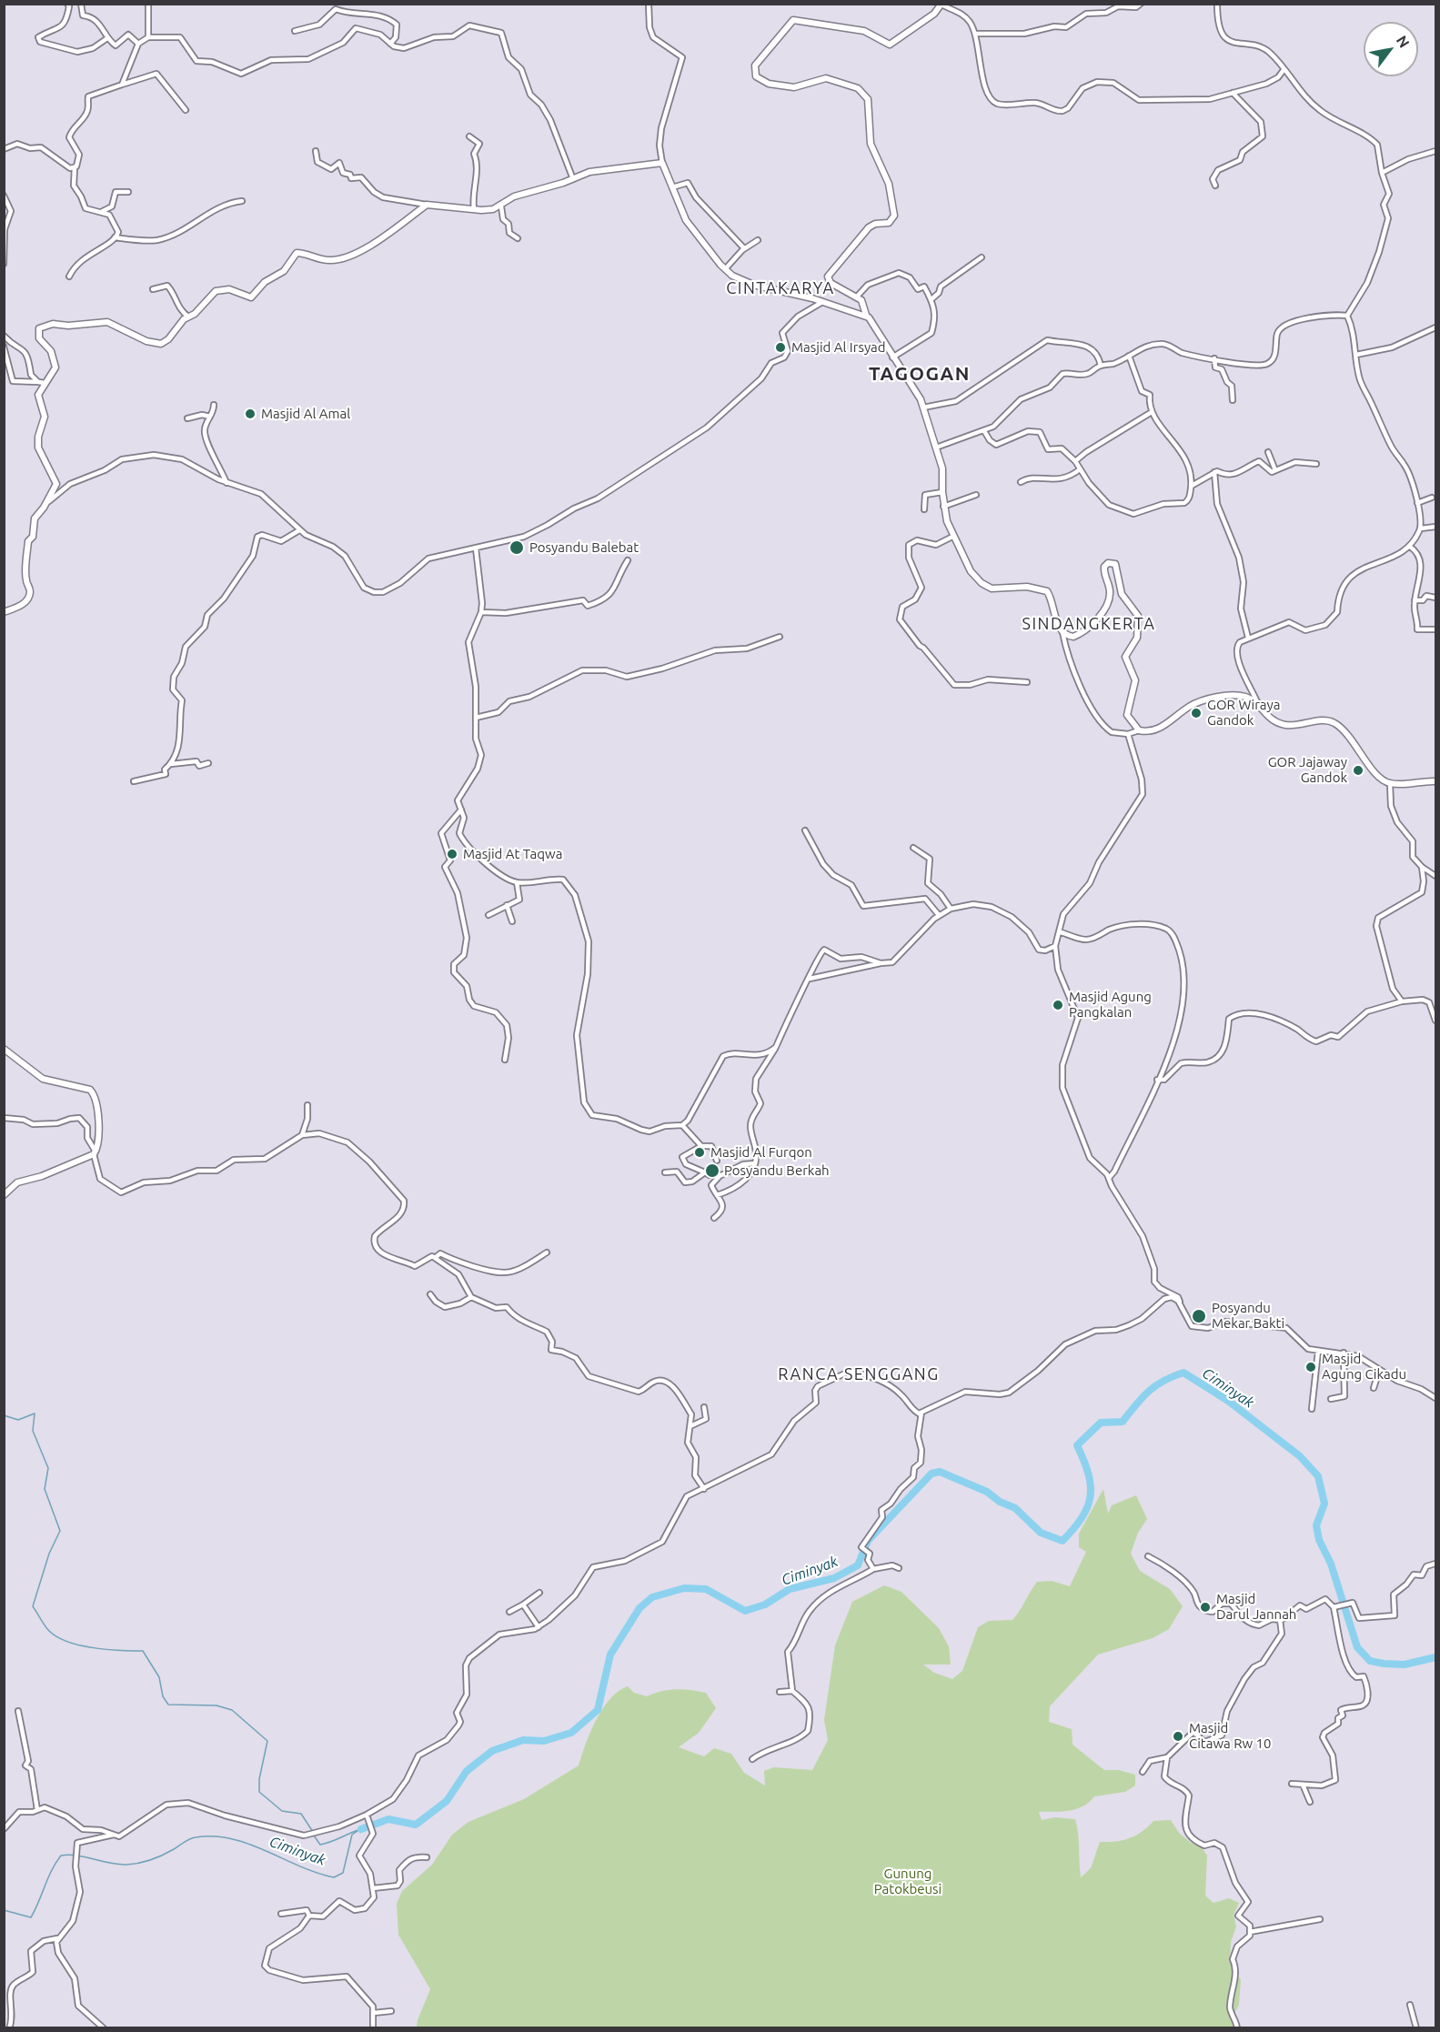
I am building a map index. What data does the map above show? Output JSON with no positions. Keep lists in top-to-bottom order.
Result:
{
  "districts": [
    "CINTAKARYA",
    "TAGOGAN",
    "SINDANGKERTA",
    "RANCA SENGGANG"
  ],
  "water": ["Ciminyak"],
  "parks": ["Gunung Patokbeusi"],
  "places": [
    "Masjid Al Irsyad",
    "Masjid Al Amal",
    "Posyandu Balebat",
    "GOR Wiraya Gandok",
    "GOR Jajaway Gandok",
    "Masjid At Taqwa",
    "Masjid Agung Pangkalan",
    "Masjid Al Furqon",
    "Posyandu Berkah",
    "Posyandu Mekar Bakti",
    "Masjid Agung Cikadu",
    "Masjid Darul Jannah",
    "Masjid Citawa Rw 10"
  ],
  "north": "top right"
}
